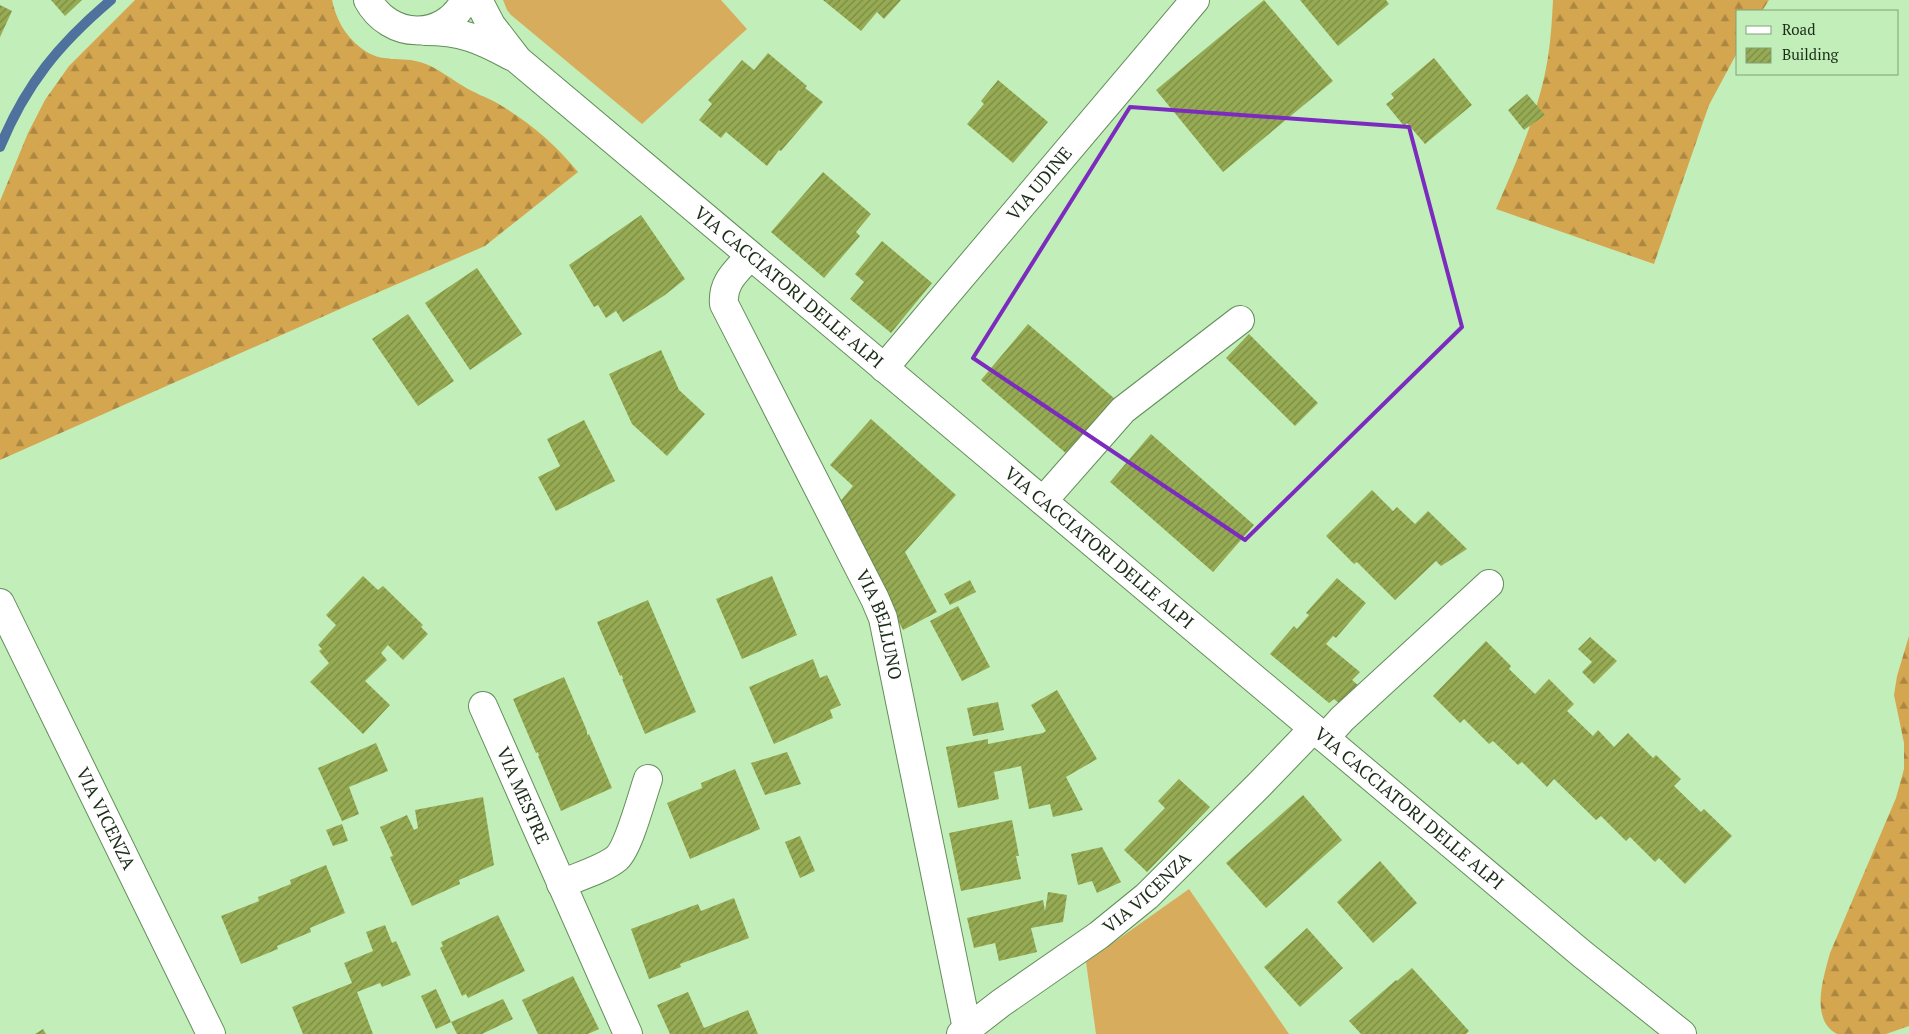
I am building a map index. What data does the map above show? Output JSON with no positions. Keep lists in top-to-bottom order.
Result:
{
  "streets": {
    "street": [
      "VIA UDINE",
      "VIA CACCIATORI DELLE ALPI",
      "VIA BELLUNO",
      "VIA MESTRE",
      "VIA VICENZA"
    ]
  },
  "crossings": [
    ["VIA UDINE", "VIA CACCIATORI DELLE ALPI"],
    ["VIA CACCIATORI DELLE ALPI", "VIA BELLUNO"],
    ["VIA CACCIATORI DELLE ALPI", "VIA VICENZA"],
    ["VIA BELLUNO", "VIA VICENZA"]
  ],
  "legend": ["Road", "Building"]
}
